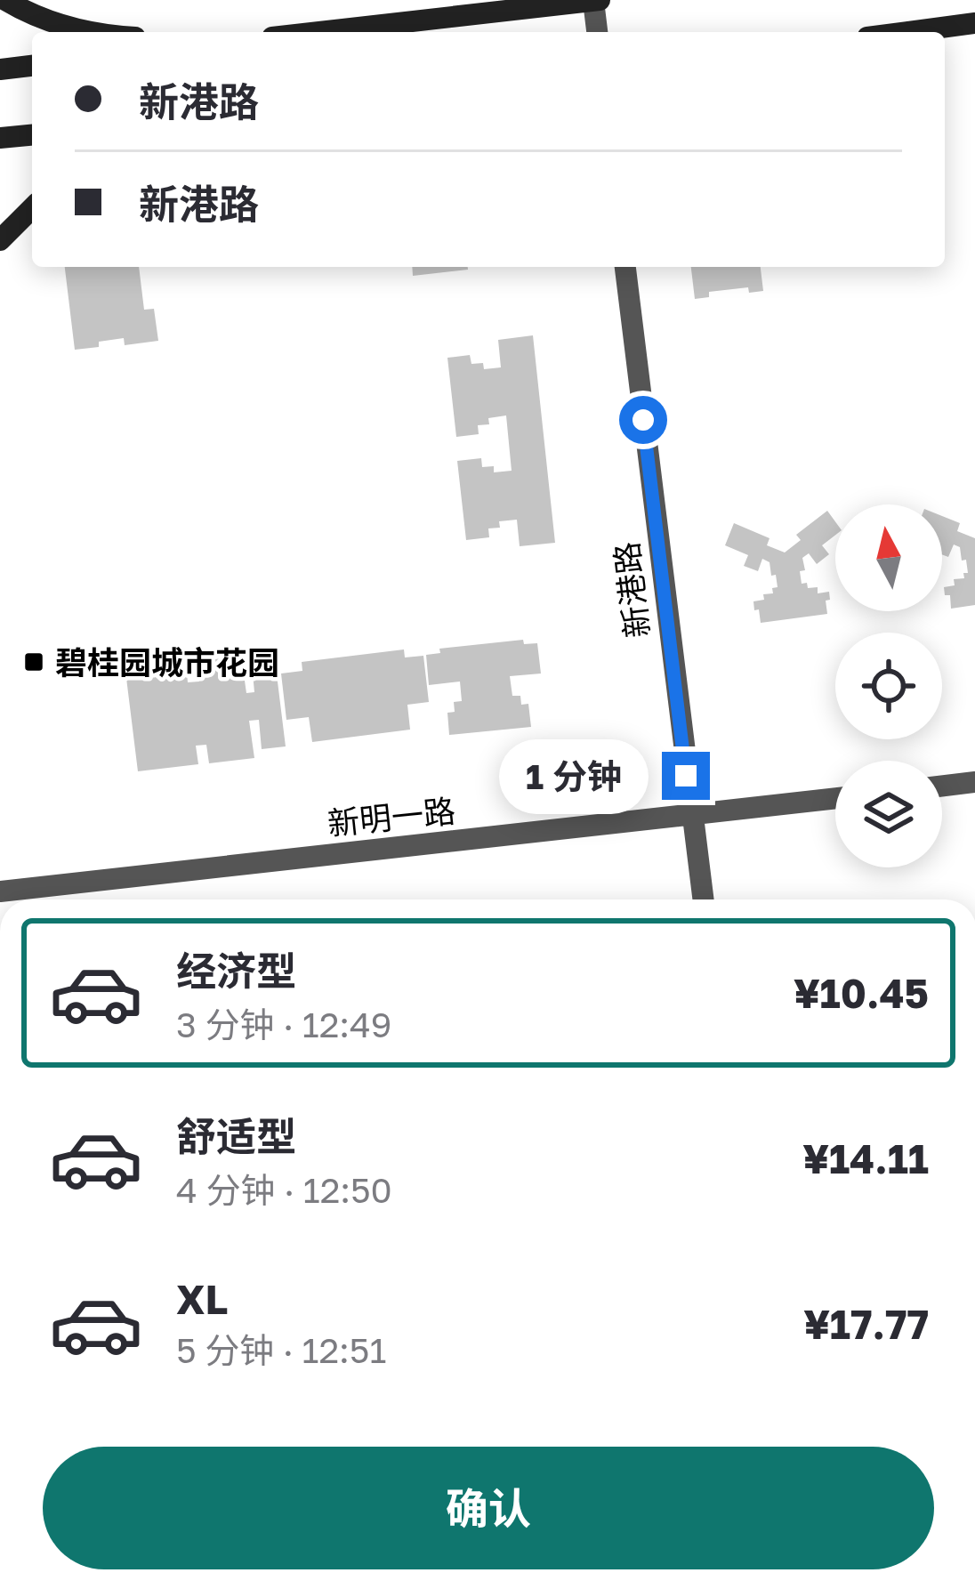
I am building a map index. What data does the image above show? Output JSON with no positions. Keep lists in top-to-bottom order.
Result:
{
  "streets": {
    "street": ["新港路", "新明一路"]
  },
  "crossings": [
    ["新港路", "新明一路"]
  ],
  "places": {
    "transit": ["碧桂园城市花园"]
  },
  "north": "top",
  "page": {
    "banner": ["新港路", "新港路"],
    "bubble": "1 分钟",
    "list": [
      {
        "name": "经济型",
        "note": "3 分钟 · 12:49",
        "value": "¥10.45"
      },
      {
        "name": "舒适型",
        "note": "4 分钟 · 12:50",
        "value": "¥14.11"
      },
      {
        "name": "XL",
        "note": "5 分钟 · 12:51",
        "value": "¥17.77"
      }
    ],
    "buttons": "确认"
  }
}
